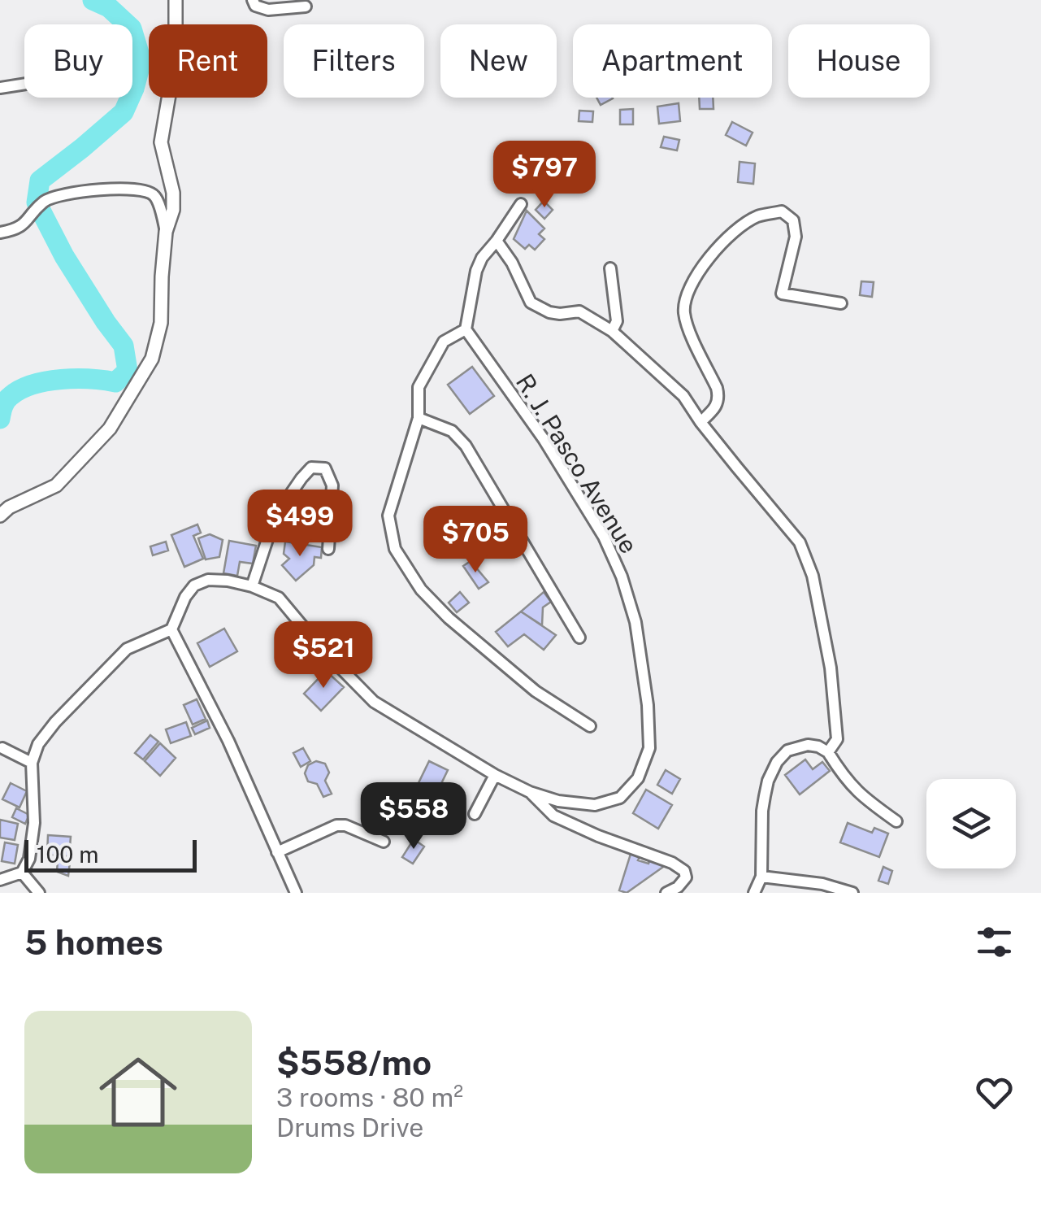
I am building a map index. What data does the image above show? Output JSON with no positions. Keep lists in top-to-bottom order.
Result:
{
  "streets": {
    "street": ["R. J. Pasco Avenue"]
  },
  "scale_bar": "100 m",
  "page": {
    "chip": [
      "Buy",
      "Rent",
      "Filters",
      "New",
      "Apartment",
      "House"
    ],
    "price": [
      "$797",
      "$499",
      "$705",
      "$521",
      "$558"
    ],
    "scale": "100 m",
    "heading": "5 homes",
    "list": [
      {
        "name": "$558/mo",
        "note": "3 rooms · 80 m² · Drums Drive"
      }
    ]
  }
}
